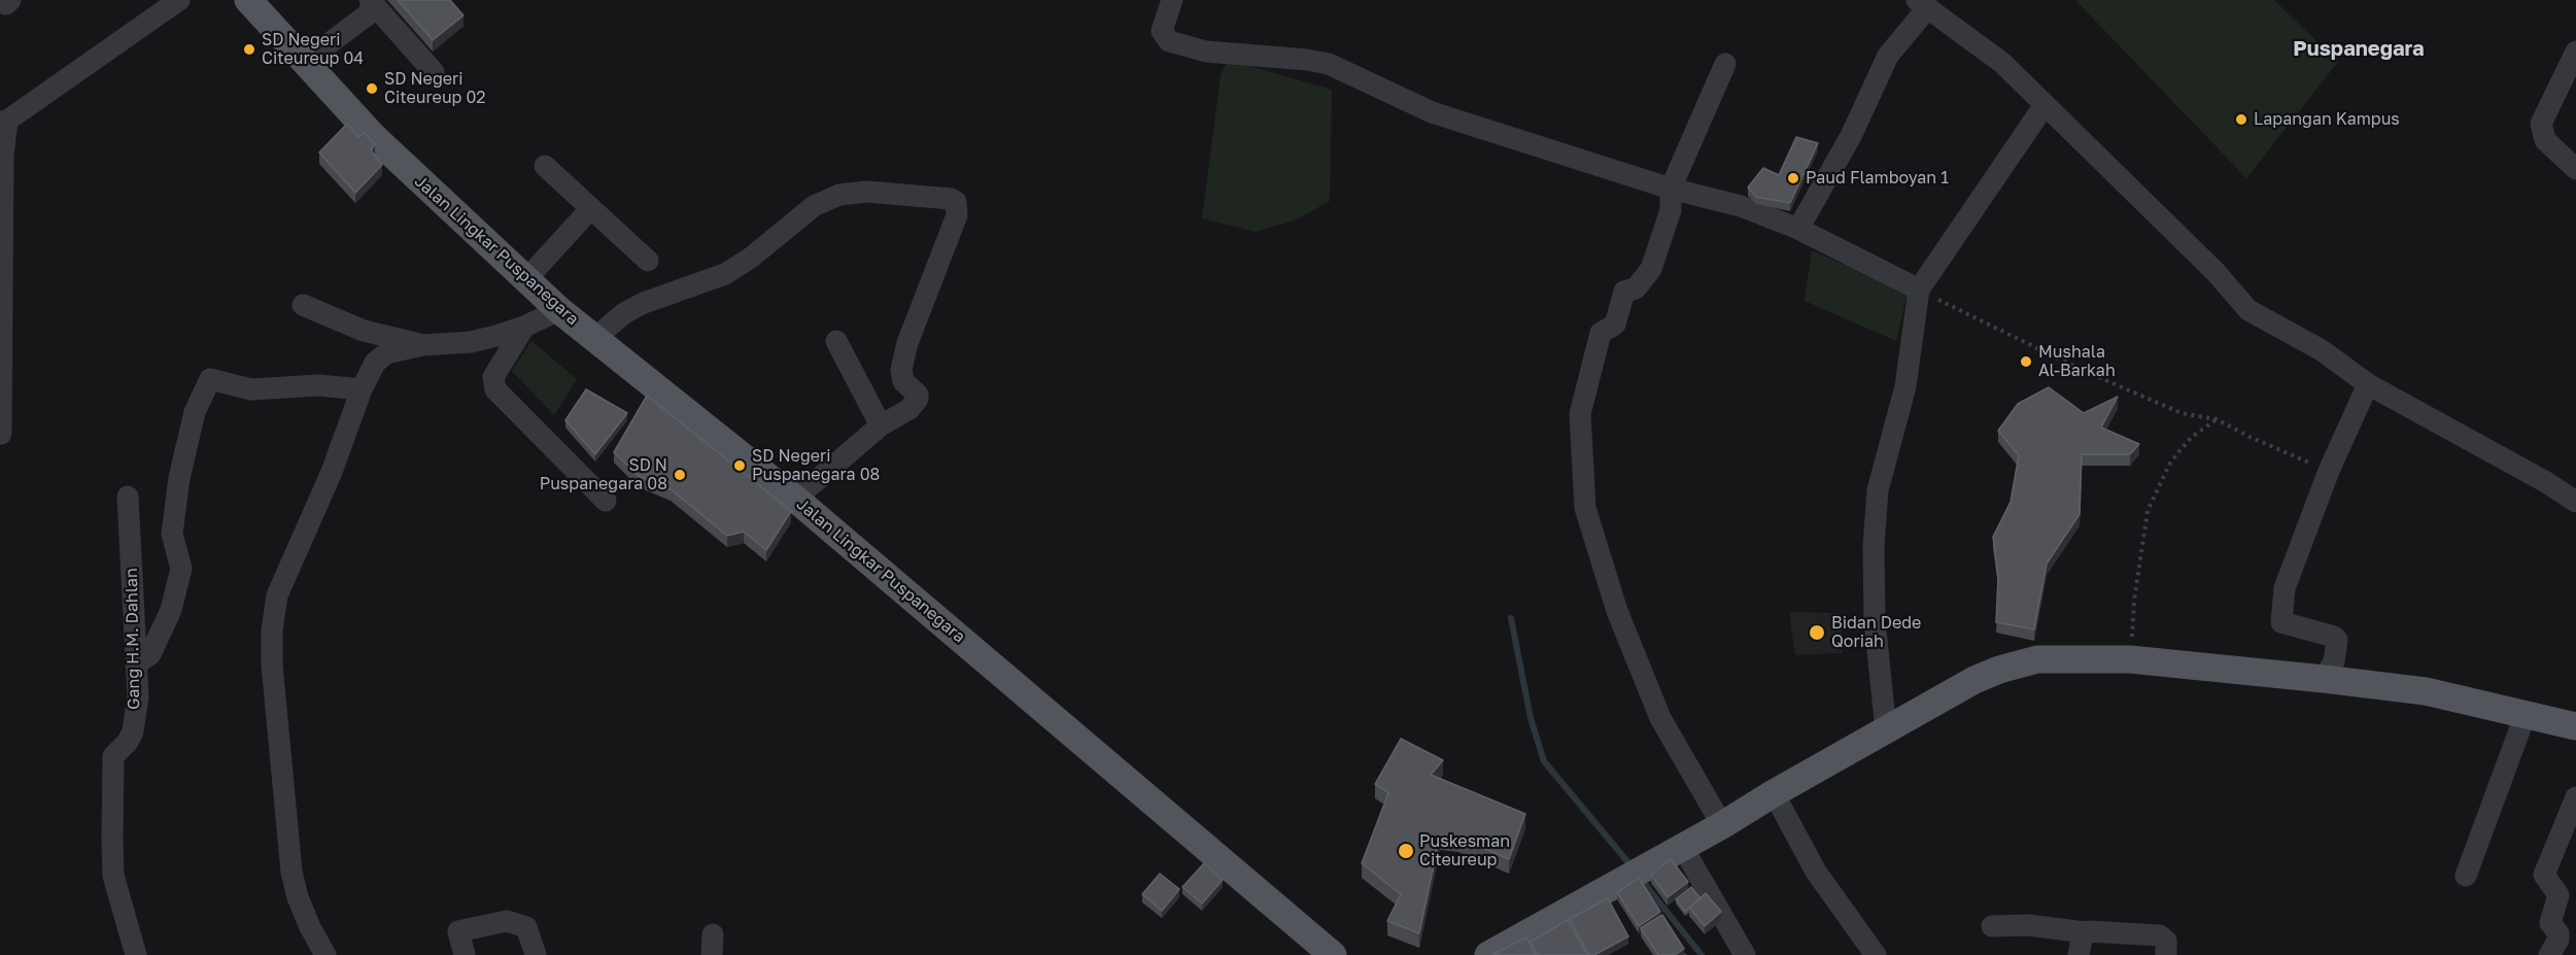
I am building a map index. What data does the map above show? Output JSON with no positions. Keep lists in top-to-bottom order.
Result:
{
  "streets": {
    "main road": ["Jalan Lingkar Puspanegara"],
    "street": ["Gang H.M. Dahlan"]
  },
  "districts": ["Puspanegara"],
  "places": [
    "SD Negeri Citeureup 04",
    "SD Negeri Citeureup 02",
    "Lapangan Kampus",
    "Paud Flamboyan 1",
    "Mushala Al-Barkah",
    "SD Negeri Puspanegara 08",
    "SD N Puspanegara 08",
    "Bidan Dede Qoriah",
    "Puskesman Citeureup"
  ]
}
